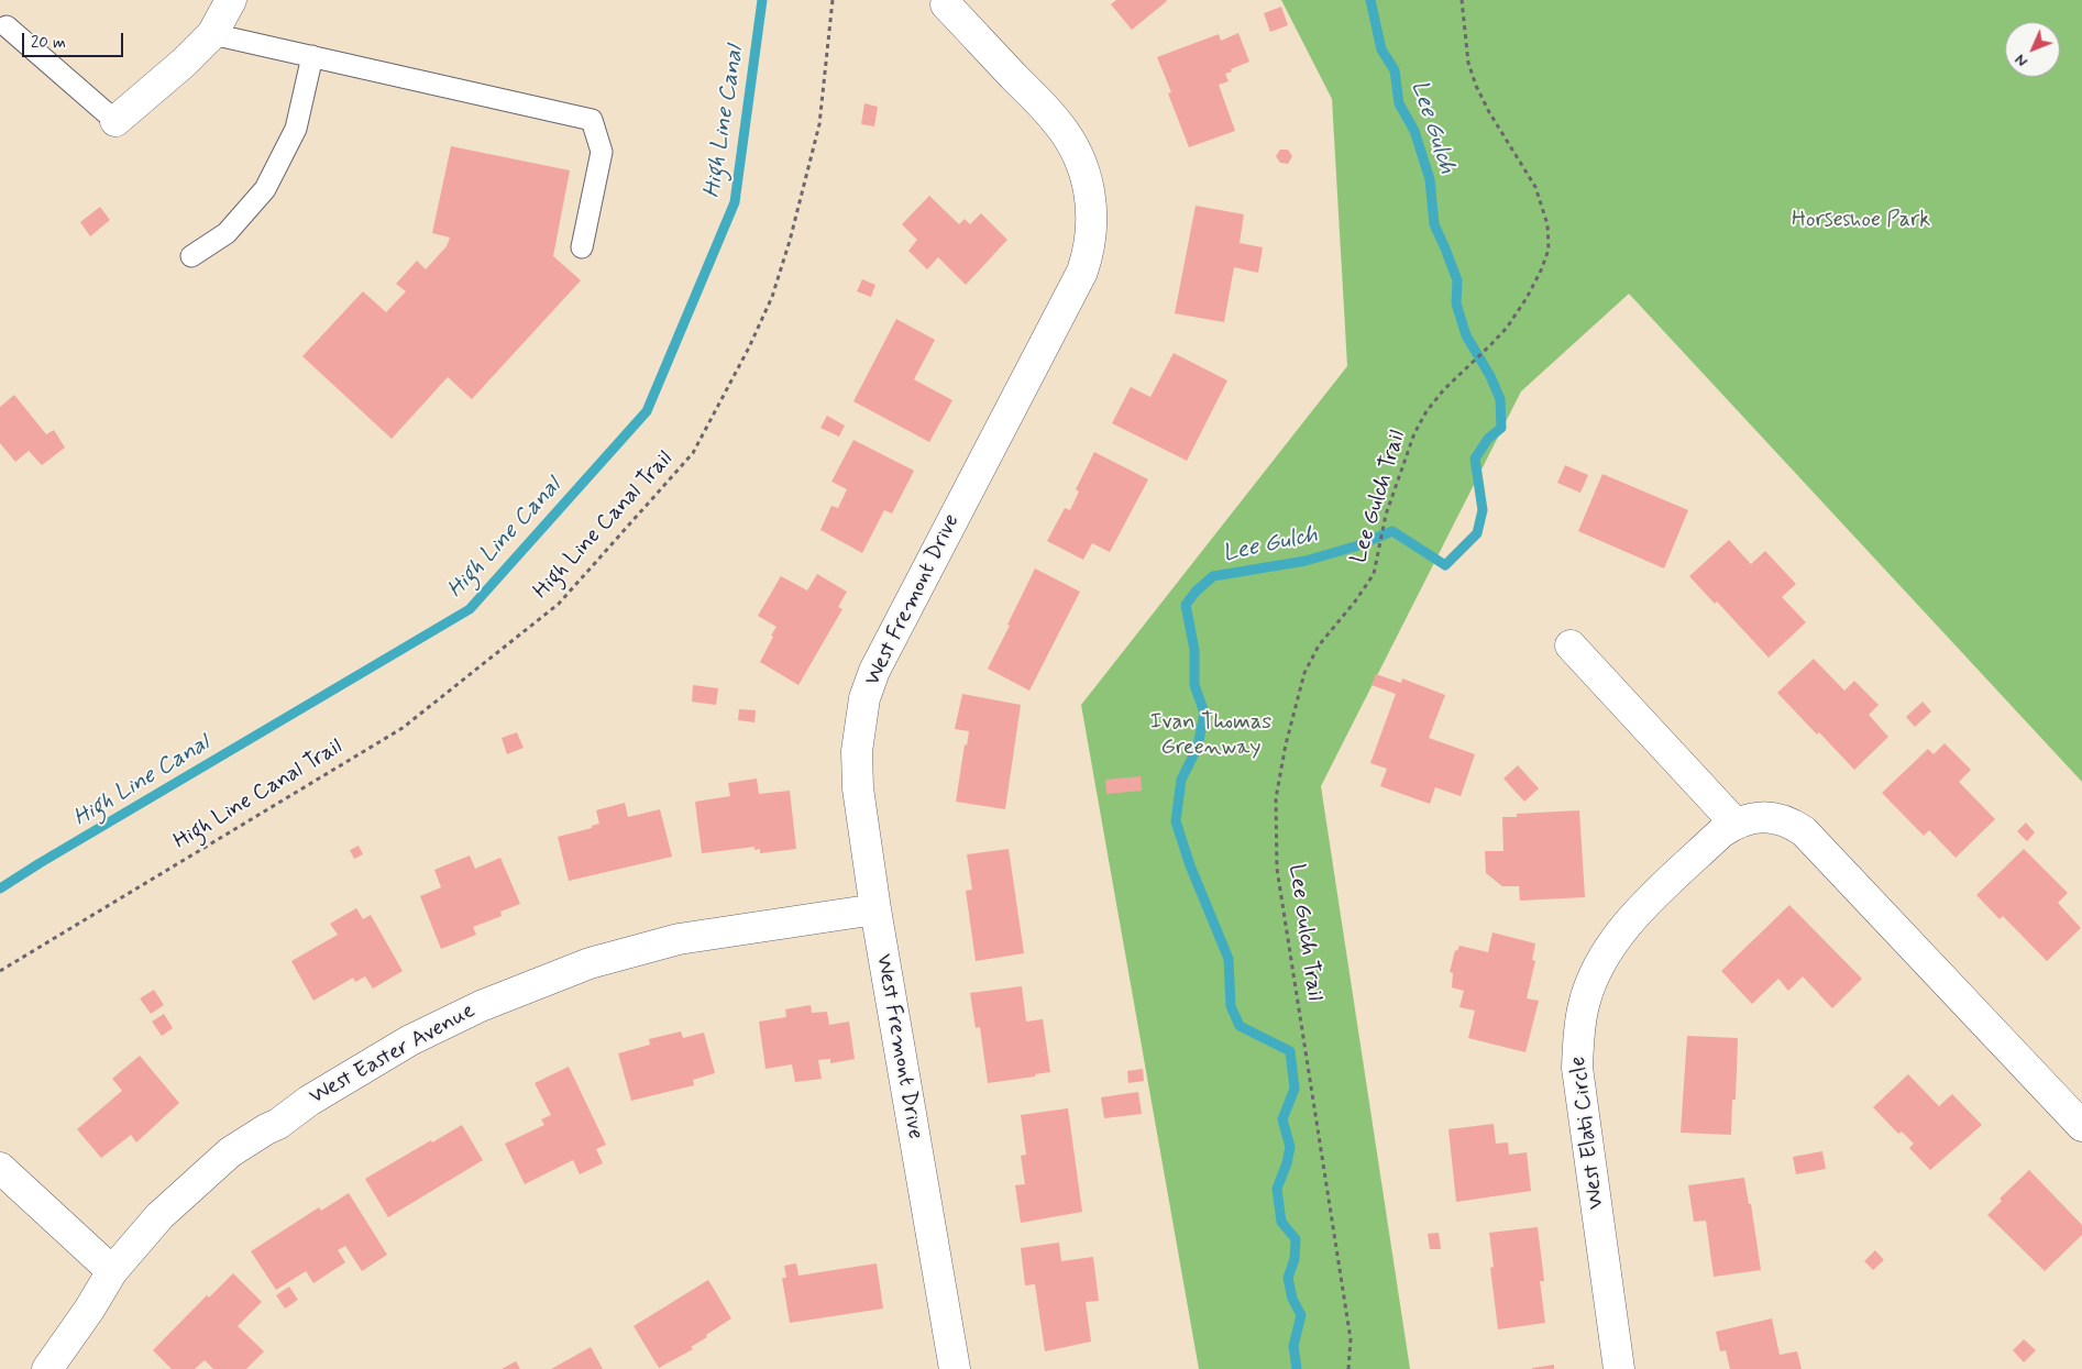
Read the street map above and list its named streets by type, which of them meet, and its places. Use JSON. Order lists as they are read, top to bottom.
{
  "streets": {
    "street": ["West Fremont Drive", "West Easter Avenue", "West Elati Circle"],
    "path": ["Lee Gulch Trail", "High Line Canal Trail"]
  },
  "crossings": [
    ["West Fremont Drive", "West Easter Avenue"]
  ],
  "water": ["High Line Canal", "Lee Gulch"],
  "parks": ["Horseshoe Park", "Ivan Thomas Greenway"],
  "scale_bar": "20 m",
  "north": "bottom left"
}
